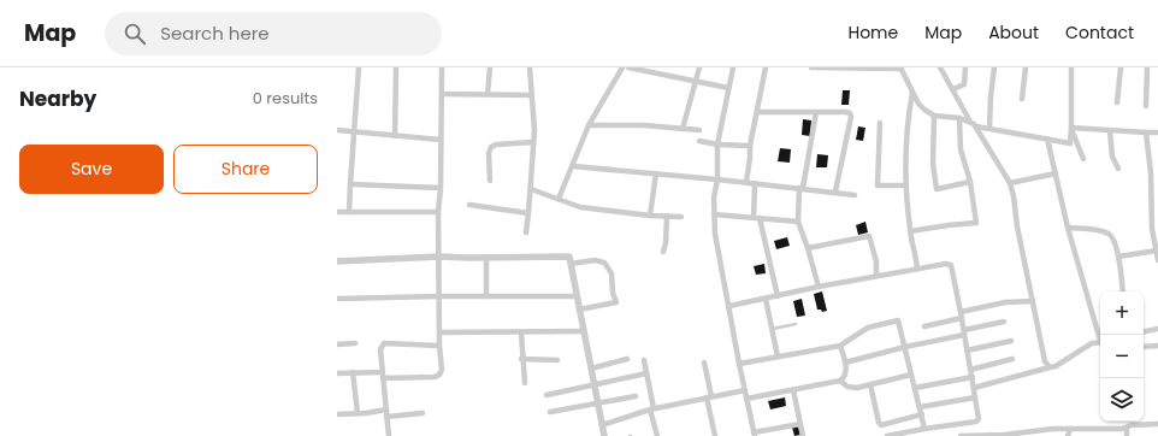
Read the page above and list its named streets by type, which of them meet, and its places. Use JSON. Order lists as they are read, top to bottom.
{
  "page": {
    "header": "Map",
    "search": "Search here",
    "nav": [
      "Home",
      "Map",
      "About",
      "Contact"
    ],
    "heading": ["Nearby", "0 results"],
    "buttons": ["Save", "Share"],
    "map_buttons": ["+", "−"]
  }
}
